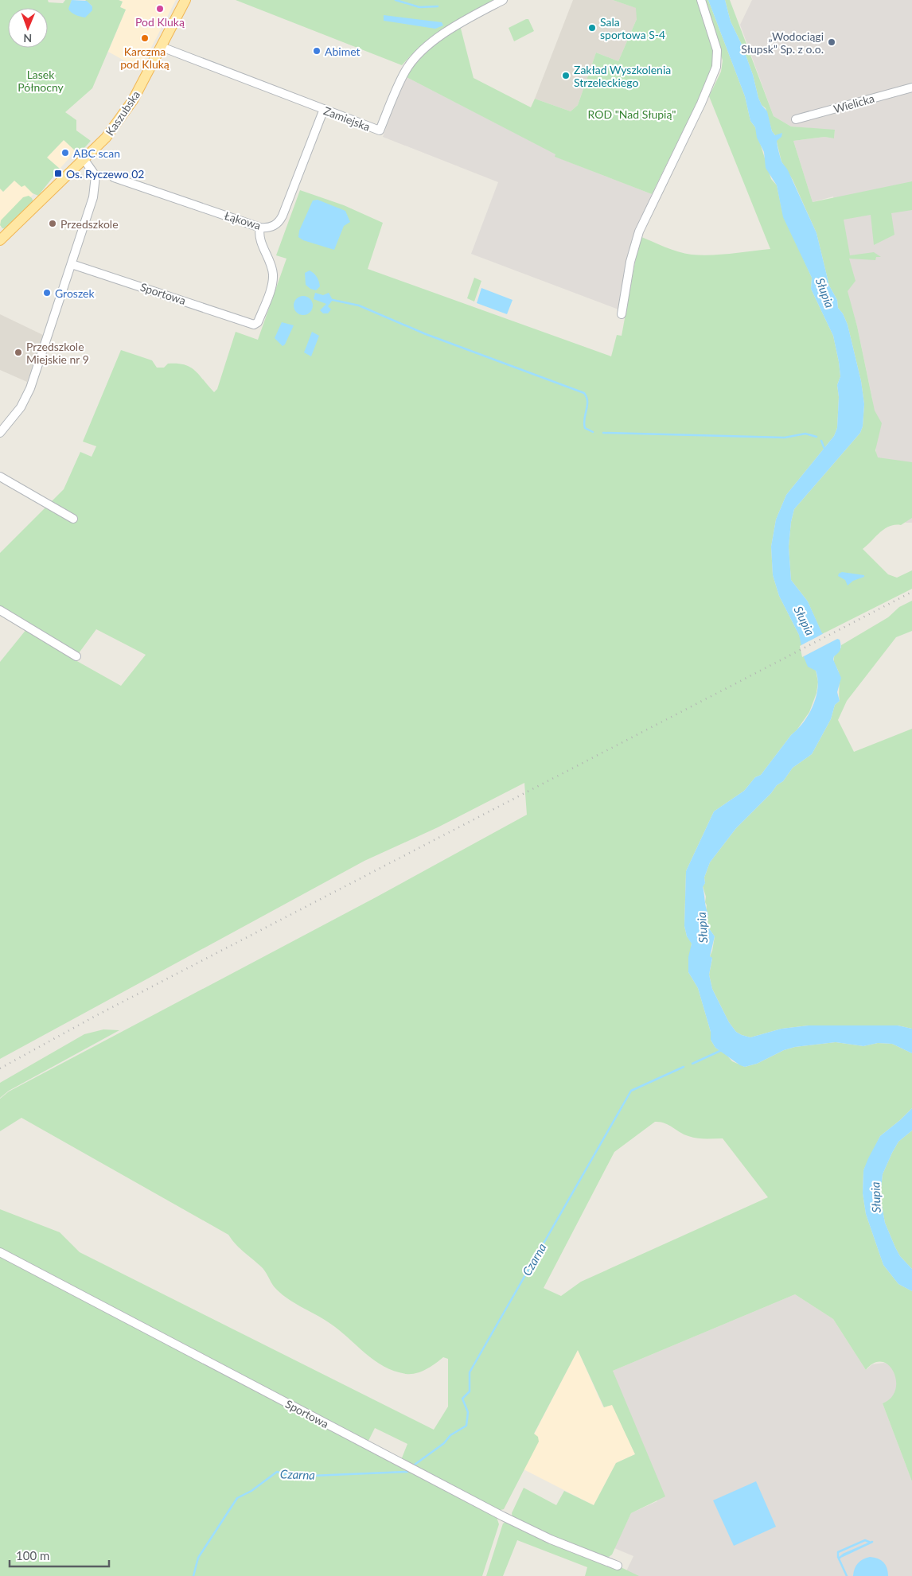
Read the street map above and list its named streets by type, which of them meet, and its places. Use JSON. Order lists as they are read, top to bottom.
{
  "streets": {
    "main road": ["Kaszubska"],
    "street": [
      "Wielicka",
      "Zamiejska",
      "Łąkowa",
      "Sportowa"
    ]
  },
  "crossings": [
    ["Kaszubska", "Zamiejska"],
    ["Zamiejska", "Łąkowa"],
    ["Łąkowa", "Sportowa"]
  ],
  "water": ["Słupia", "Czarna"],
  "parks": ["Lasek Północny", "ROD \"Nad Słupią\""],
  "places": {
    "other": [
      "Pod Kluką",
      "Sala sportowa S-4",
      "Karczma pod Kluką",
      "„Wodociągi Słupsk” Sp. z o.o.",
      "Abimet",
      "Zakład Wyszkolenia Strzeleckiego",
      "ABC scan",
      "Przedszkole",
      "Groszek",
      "Przedszkole Miejskie nr 9"
    ],
    "transit": ["Os. Ryczewo 02"]
  },
  "scale_bar": "100 m",
  "north": "bottom"
}
